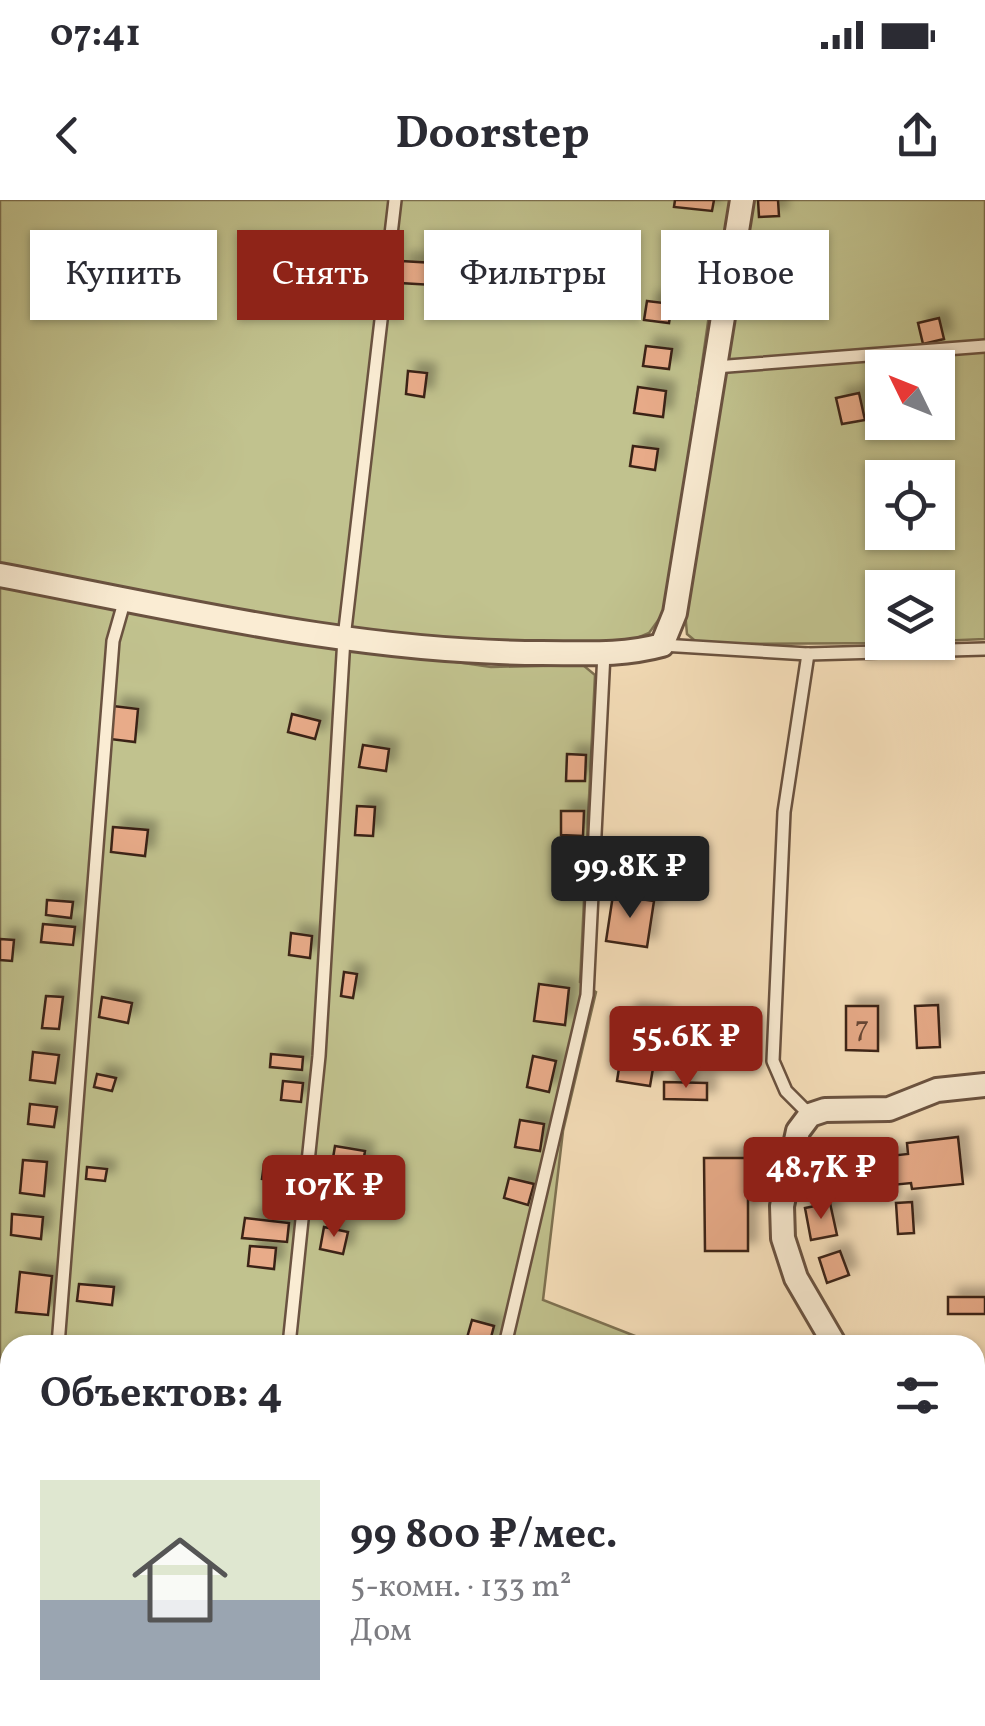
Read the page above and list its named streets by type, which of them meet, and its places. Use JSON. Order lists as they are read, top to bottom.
{
  "house_numbers": ["7"],
  "north": "top left",
  "page": {
    "status": "07:41",
    "header": "Doorstep",
    "chip": [
      "Купить",
      "Снять",
      "Фильтры",
      "Новое"
    ],
    "price": [
      "99.8K ₽",
      "55.6K ₽",
      "48.7K ₽",
      "107K ₽"
    ],
    "heading": "Объектов: 4",
    "list": [
      {
        "name": "99 800 ₽/мес.",
        "note": "5-комн. · 133 m² · Дом"
      }
    ]
  }
}
